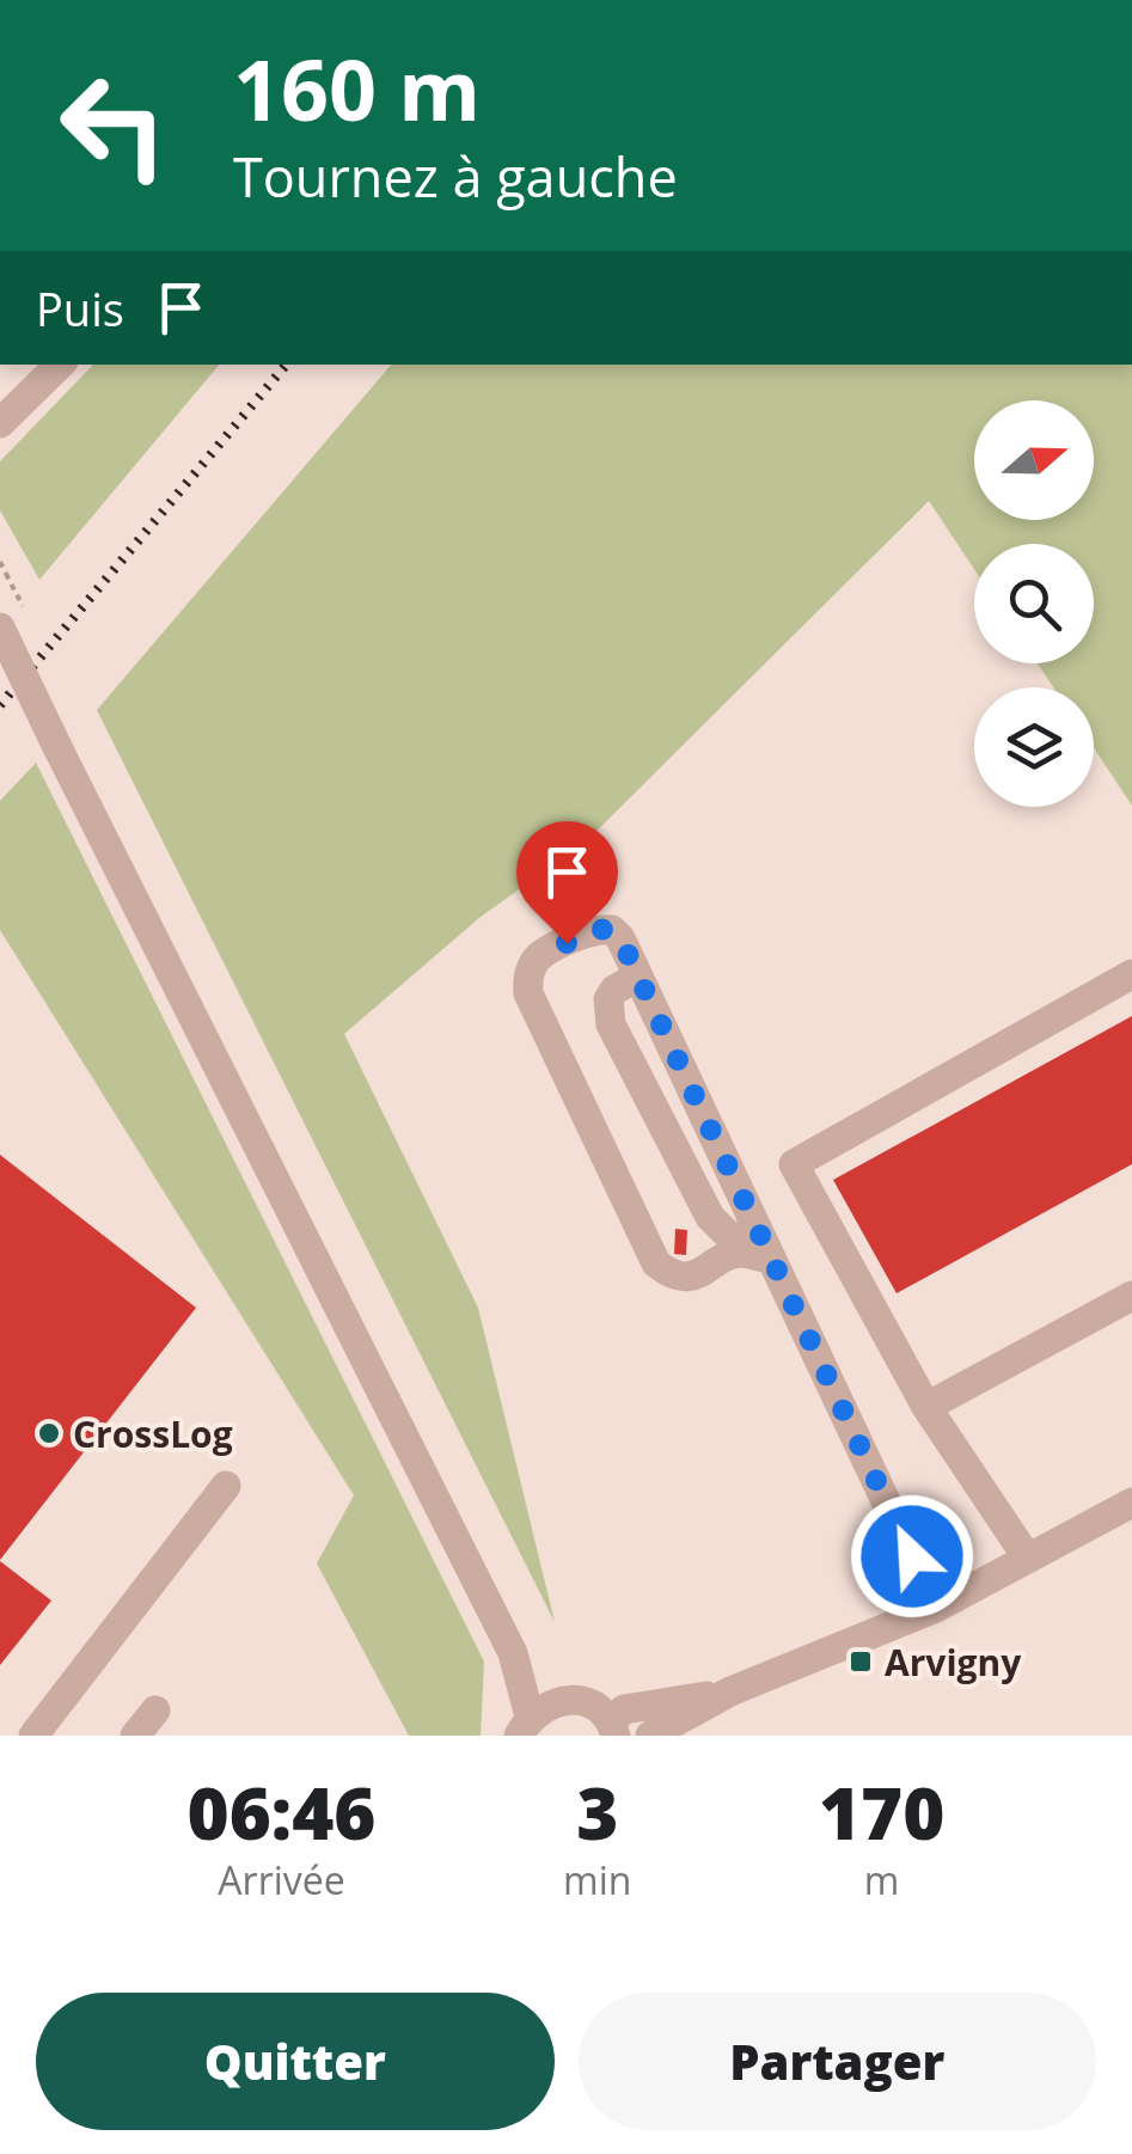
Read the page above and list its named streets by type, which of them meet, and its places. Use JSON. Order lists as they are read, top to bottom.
{
  "places": {
    "other": ["CrossLog"],
    "transit": ["Arvigny"]
  },
  "north": "right",
  "page": {
    "turn": ["160 m", "Tournez à gauche"],
    "then": "Puis",
    "eta": [
      "06:46",
      "Arrivée",
      "3",
      "min",
      "170",
      "m"
    ],
    "buttons": ["Quitter", "Partager"]
  }
}
